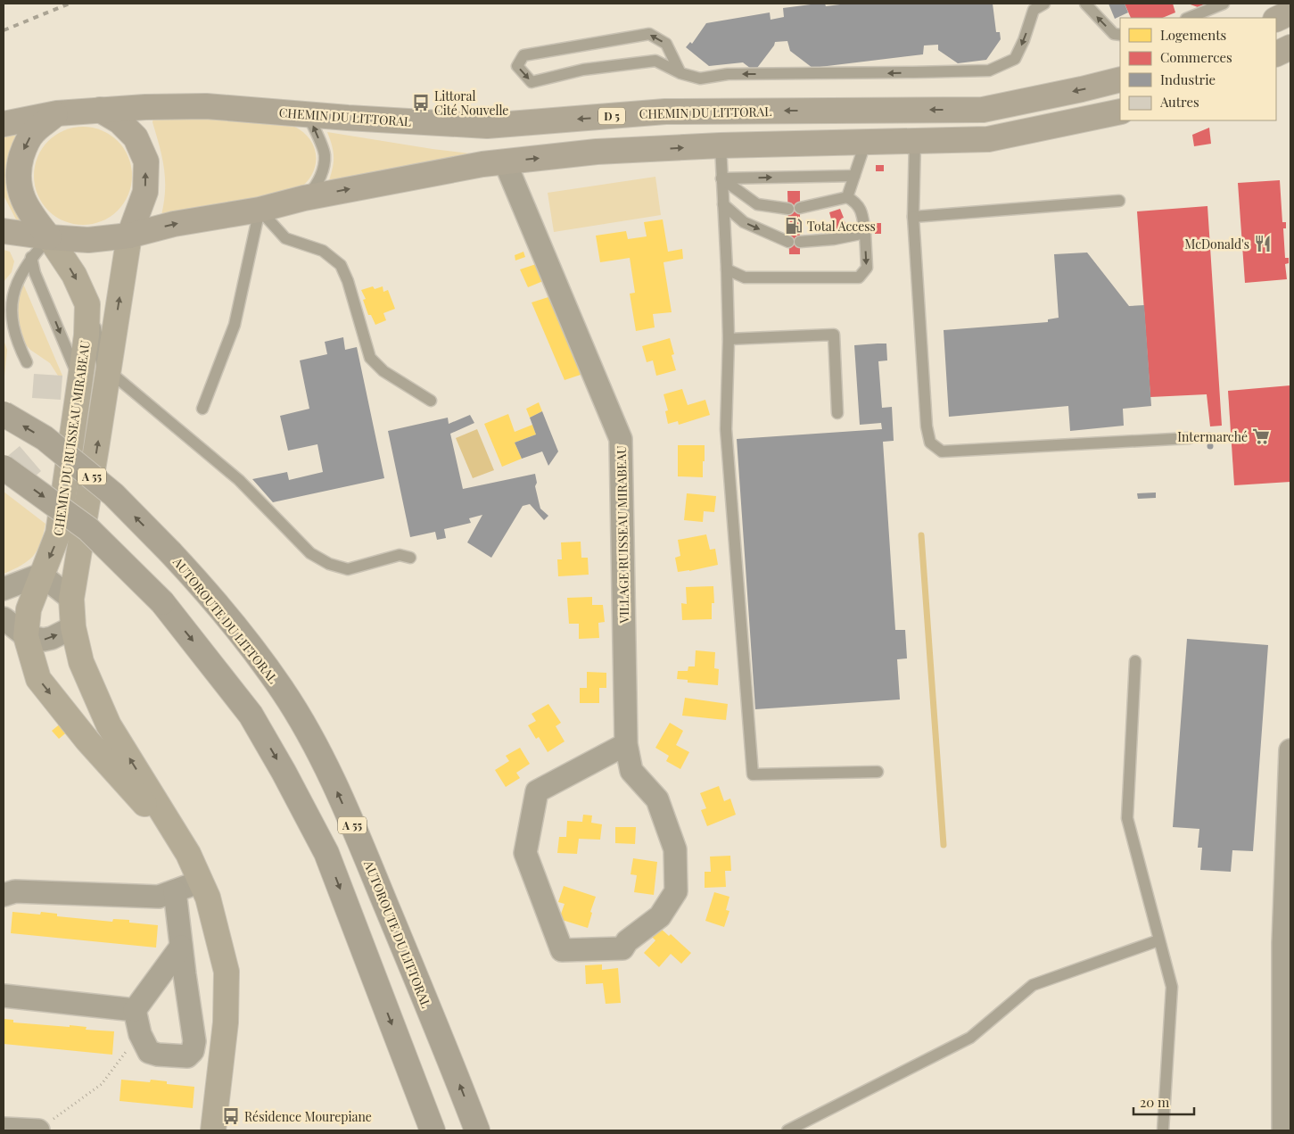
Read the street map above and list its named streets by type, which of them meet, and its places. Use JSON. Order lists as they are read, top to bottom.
{
  "streets": {
    "highway": ["A 55", "AUTOROUTE DU LITTORAL"],
    "main road": ["CHEMIN DU LITTORAL", "D 5"],
    "street": ["CHEMIN DU RUISSEAU MIRABEAU", "VILLAGE RUISSEAU MIRABEAU"]
  },
  "crossings": [
    ["CHEMIN DU LITTORAL", "CHEMIN DU RUISSEAU MIRABEAU"]
  ],
  "places": {
    "bus stop": ["Littoral Cité Nouvelle", "Résidence Mourepiane"],
    "fuel station": ["Total Access"],
    "restaurant": ["McDonald's"],
    "supermarket": ["Intermarché"]
  },
  "legend": [
    "Logements",
    "Commerces",
    "Industrie",
    "Autres"
  ],
  "scale_bar": "20 m"
}
